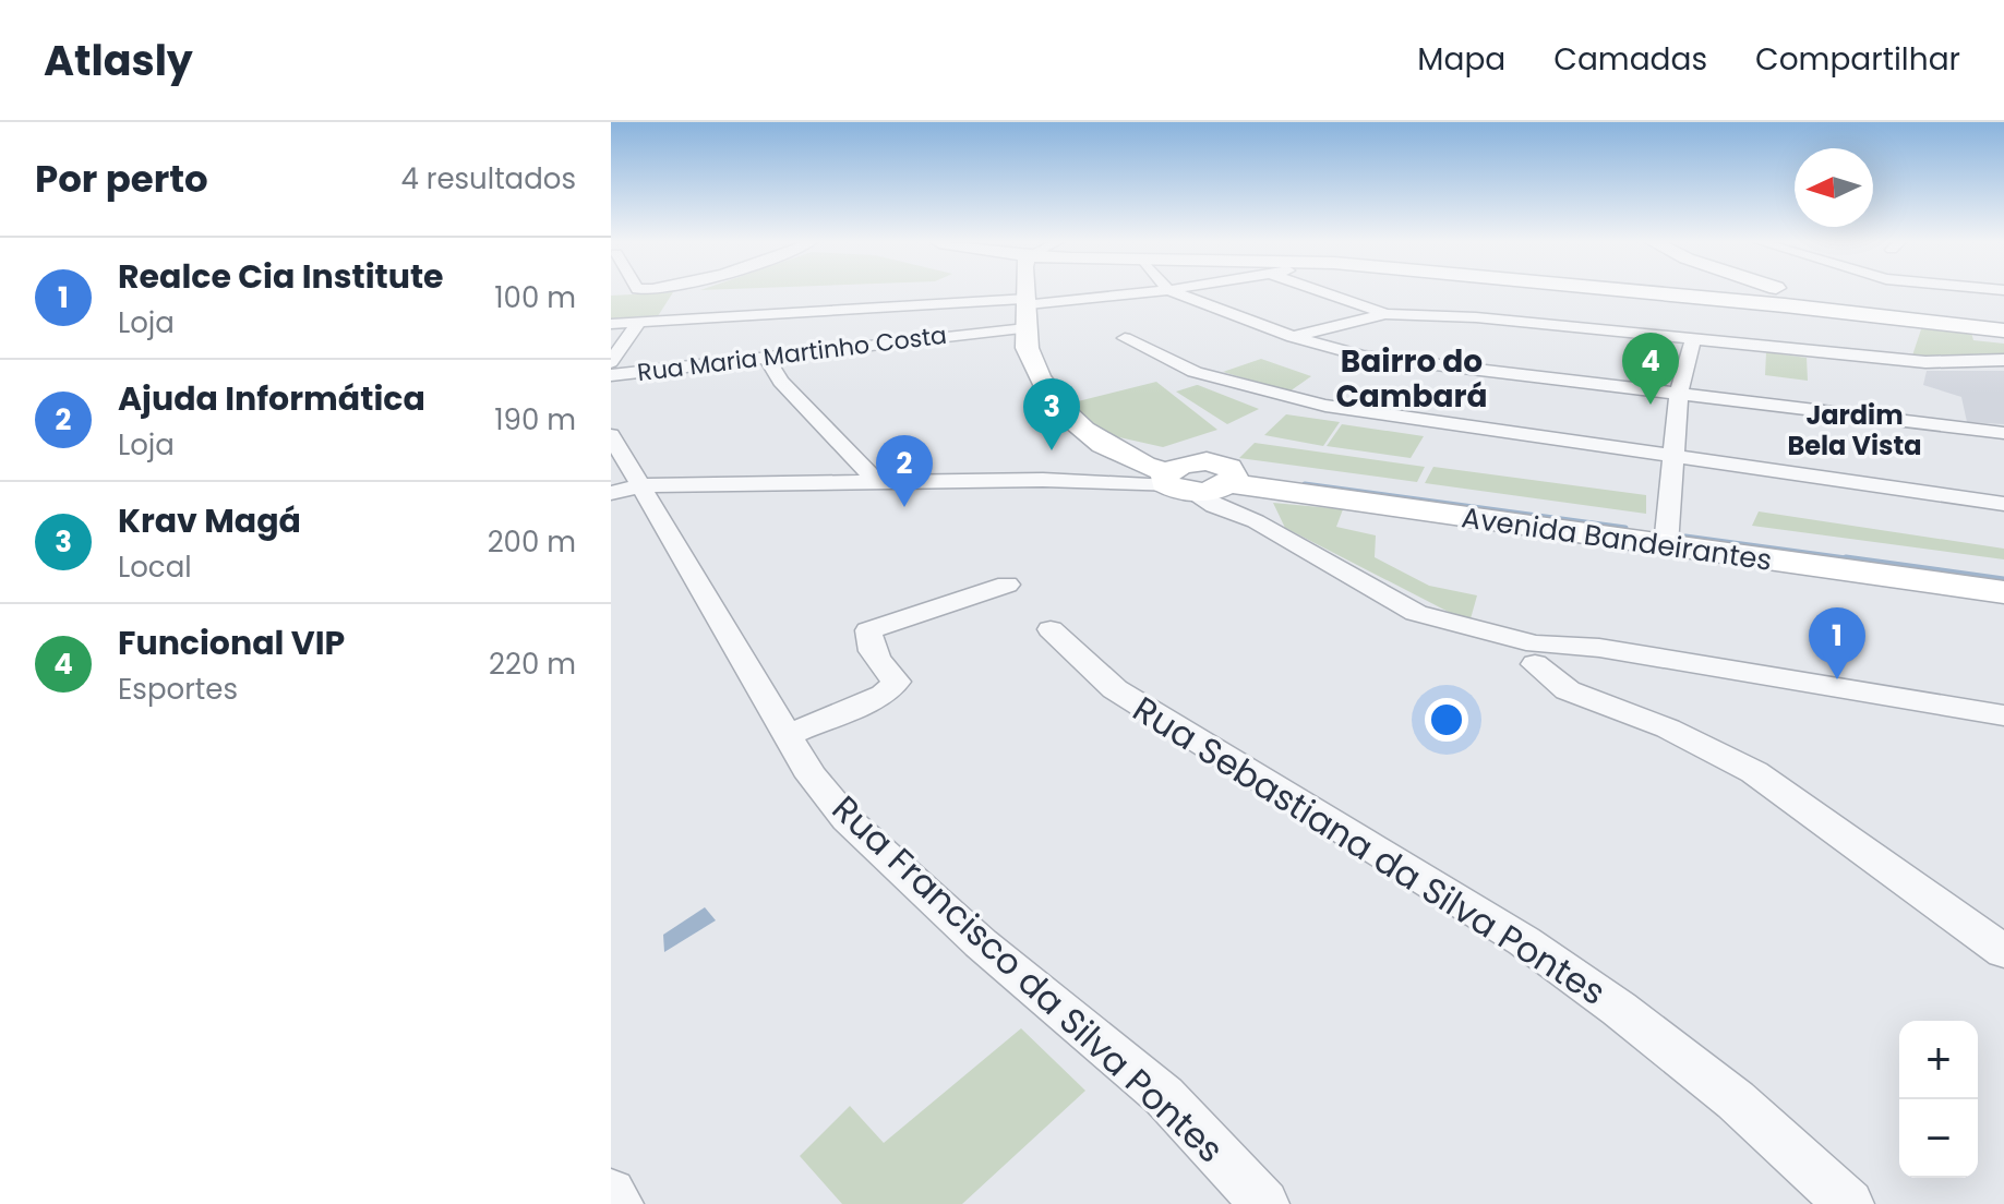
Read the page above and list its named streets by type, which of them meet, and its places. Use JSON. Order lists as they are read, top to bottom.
{
  "streets": {
    "street": [
      "Rua Maria Martinho Costa",
      "Avenida Bandeirantes",
      "Rua Sebastiana da Silva Pontes",
      "Rua Francisco da Silva Pontes"
    ]
  },
  "crossings": [
    ["Rua Maria Martinho Costa", "Avenida Bandeirantes"]
  ],
  "districts": ["Bairro do Cambará", "Jardim Bela Vista"],
  "north": "left",
  "page": {
    "header": "Atlasly",
    "nav": ["Mapa", "Camadas", "Compartilhar"],
    "heading": ["Por perto", "4 resultados"],
    "list": [
      {
        "mark": "1",
        "name": "Realce Cia Institute",
        "note": "Loja",
        "value": "100 m"
      },
      {
        "mark": "2",
        "name": "Ajuda Informática",
        "note": "Loja",
        "value": "190 m"
      },
      {
        "mark": "3",
        "name": "Krav Magá",
        "note": "Local",
        "value": "200 m"
      },
      {
        "mark": "4",
        "name": "Funcional VIP",
        "note": "Esportes",
        "value": "220 m"
      }
    ],
    "pins": [
      "4",
      "3",
      "2",
      "1"
    ],
    "map_buttons": ["+", "−"]
  }
}
